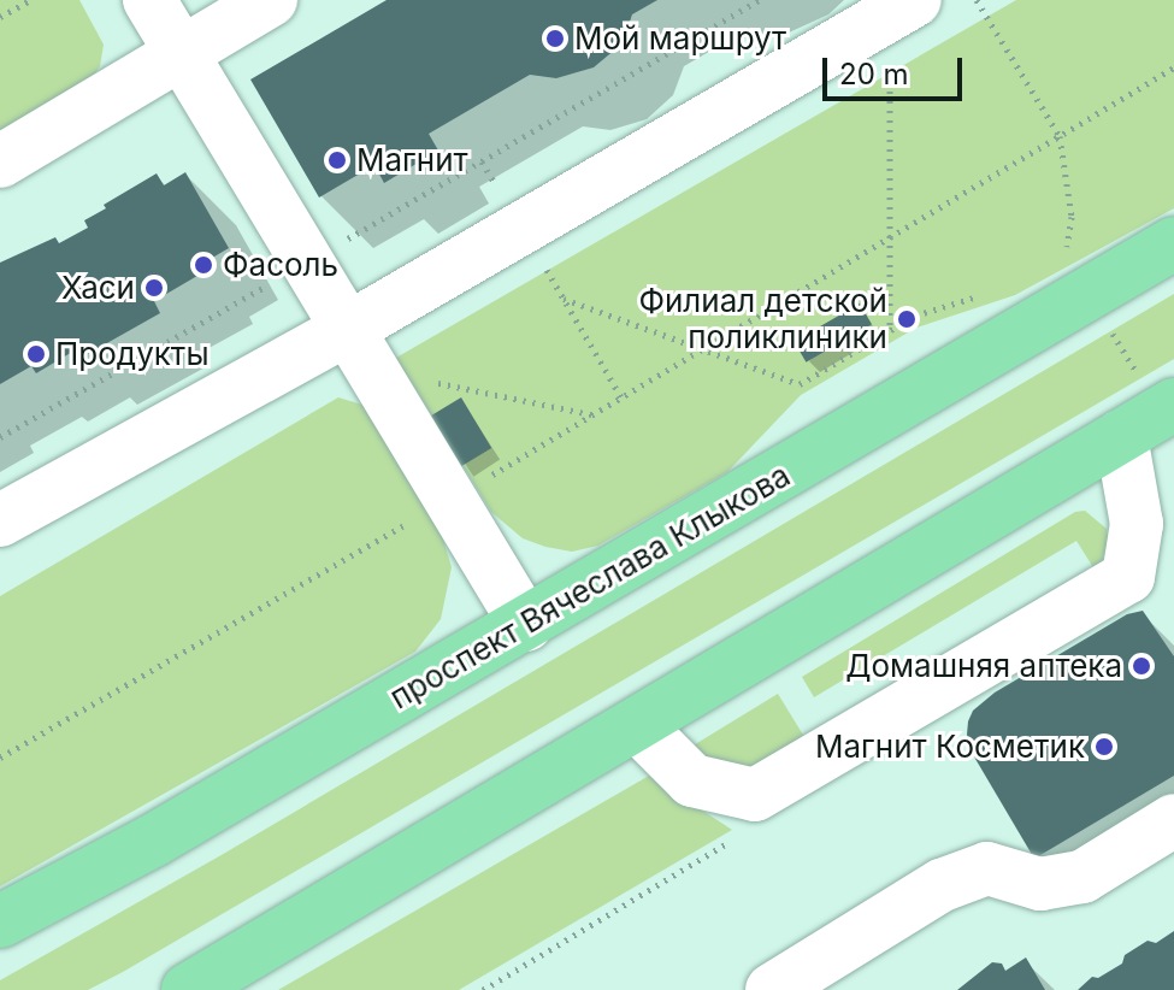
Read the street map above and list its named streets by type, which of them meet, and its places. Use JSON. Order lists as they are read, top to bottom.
{
  "streets": {
    "main road": ["проспект Вячеслава Клыкова"]
  },
  "places": [
    "Мой маршрут",
    "Магнит",
    "Фасоль",
    "Хаси",
    "Филиал детской поликлиники",
    "Продукты",
    "Домашняя аптека",
    "Магнит Косметик"
  ],
  "scale_bar": "20 m"
}
